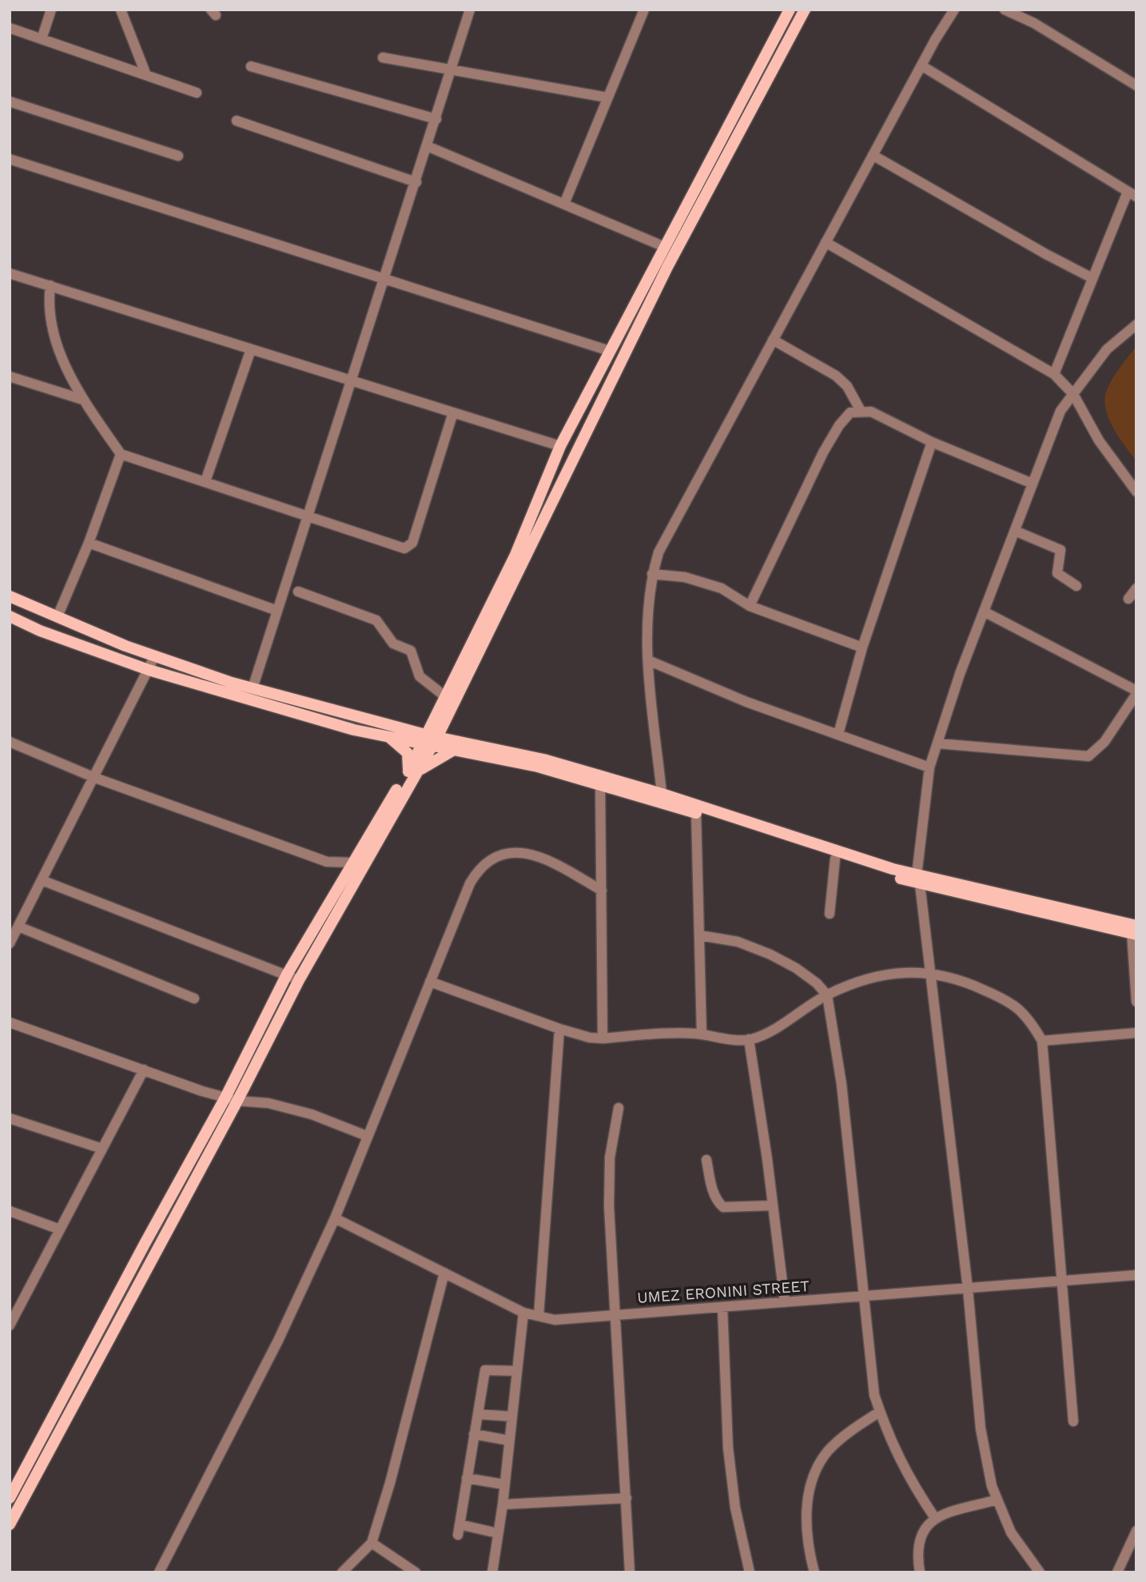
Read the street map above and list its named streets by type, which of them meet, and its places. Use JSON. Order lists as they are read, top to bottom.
{
  "streets": {
    "street": ["UMEZ ERONINI STREET"]
  }
}
